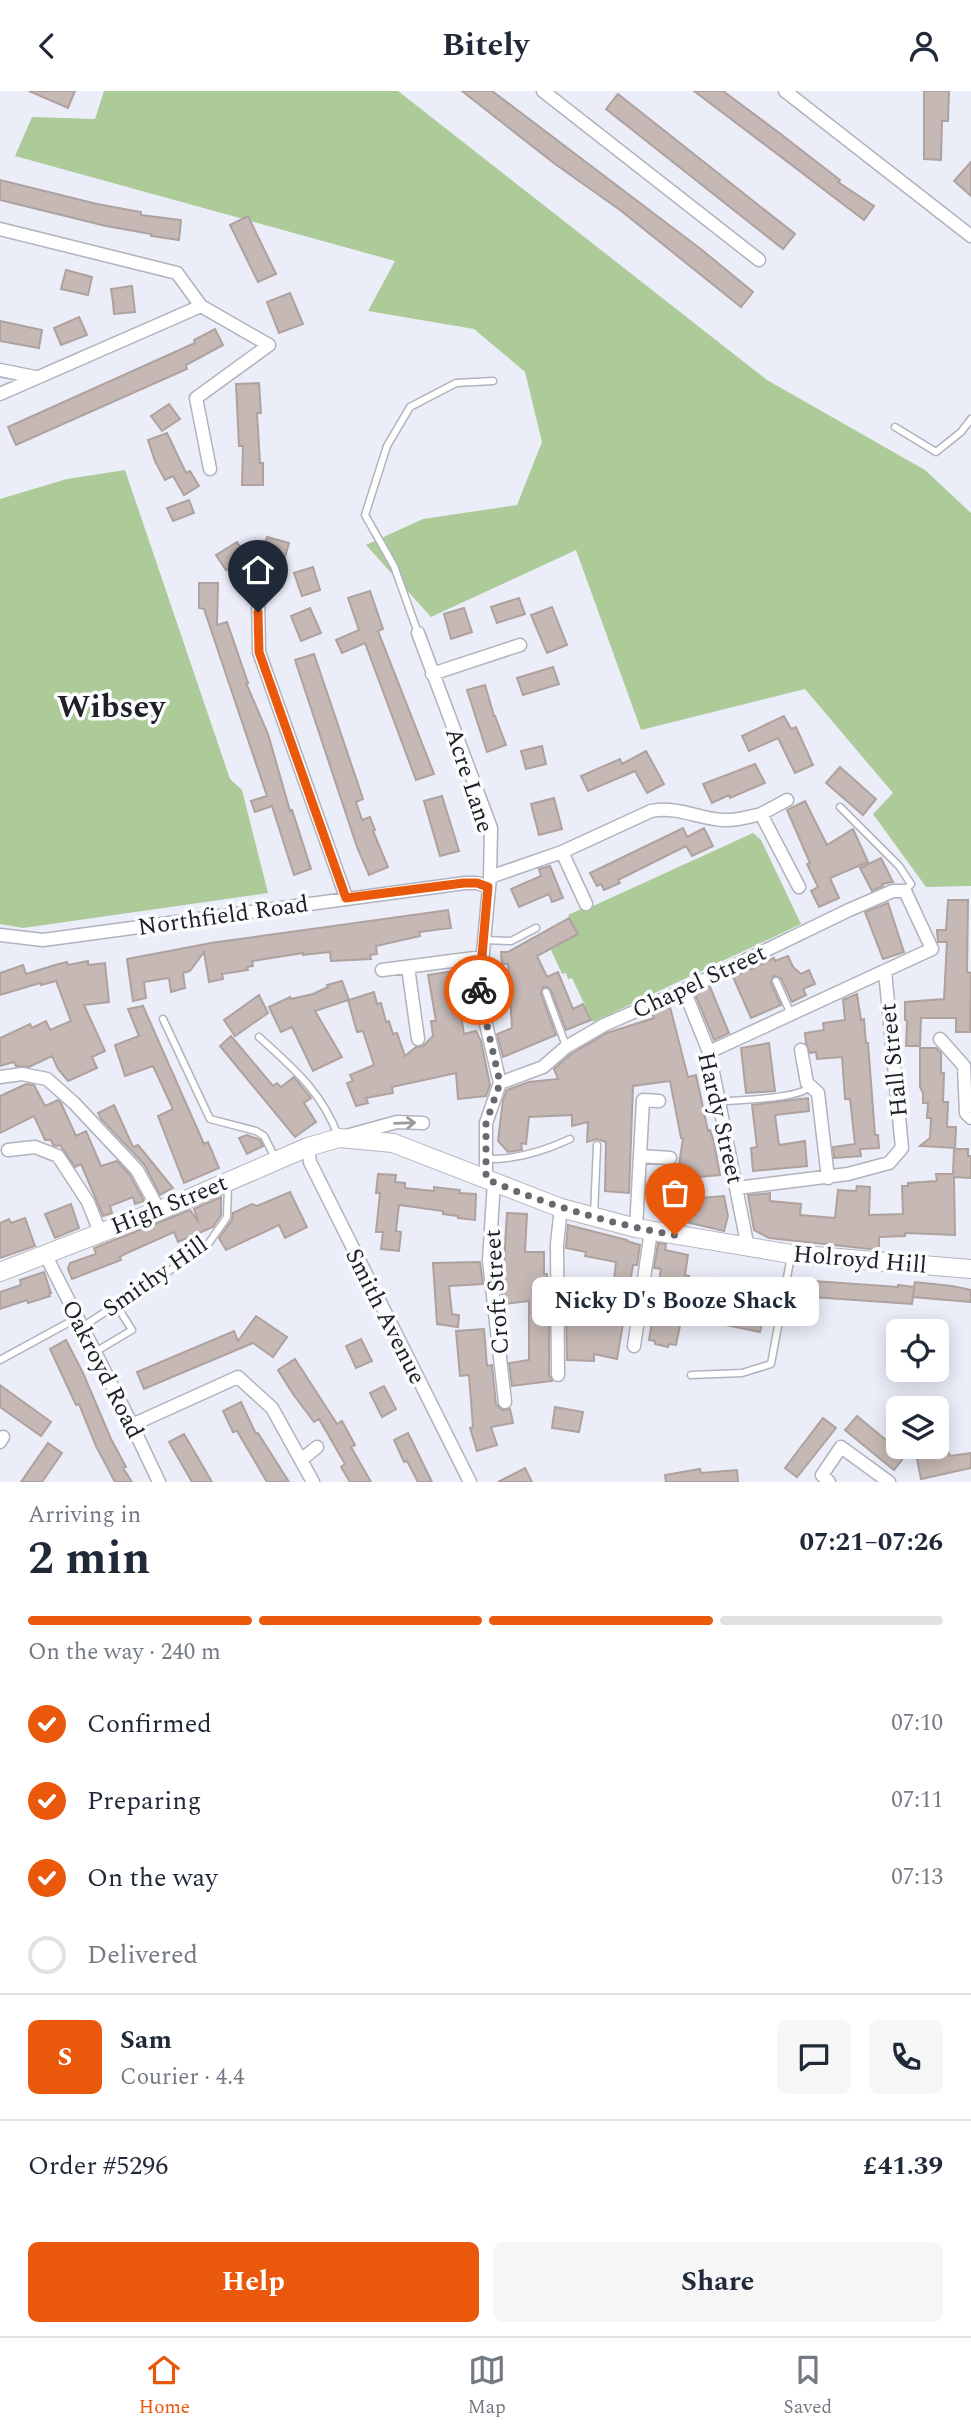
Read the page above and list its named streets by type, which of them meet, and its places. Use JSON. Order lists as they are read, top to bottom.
{
  "streets": {
    "main road": ["High Street", "Holroyd Hill"],
    "street": [
      "Acre Lane",
      "Northfield Road",
      "Chapel Street",
      "Hall Street",
      "Hardy Street",
      "Croft Street",
      "Smith Avenue",
      "Oakroyd Road"
    ],
    "lane": ["Smithy Hill"]
  },
  "crossings": [
    ["Acre Lane", "Northfield Road"],
    ["Acre Lane", "Chapel Street"],
    ["Chapel Street", "Hardy Street"],
    ["Hardy Street", "High Street"],
    ["Hardy Street", "Holroyd Hill"],
    ["High Street", "Holroyd Hill"],
    ["High Street", "Smithy Hill"],
    ["High Street", "Croft Street"],
    ["High Street", "Smith Avenue"],
    ["High Street", "Oakroyd Road"],
    ["Smithy Hill", "Oakroyd Road"]
  ],
  "districts": ["Wibsey"],
  "places": ["Nicky D's Booze Shack"],
  "page": {
    "header": "Bitely",
    "bubble": "Nicky D's Booze Shack",
    "heading": ["2 min", "Arriving in", "07:21–07:26"],
    "panel": [
      "Sam",
      "Courier · 4.4",
      "Order #5296",
      "£41.39"
    ],
    "bar": "On the way · 240 m",
    "list": [
      ["Confirmed", "07:10"],
      ["Preparing", "07:11"],
      ["On the way", "07:13"],
      "Delivered"
    ],
    "round": "S",
    "buttons": ["Help", "Share"],
    "tabs": ["Home", "Map", "Saved"]
  }
}
